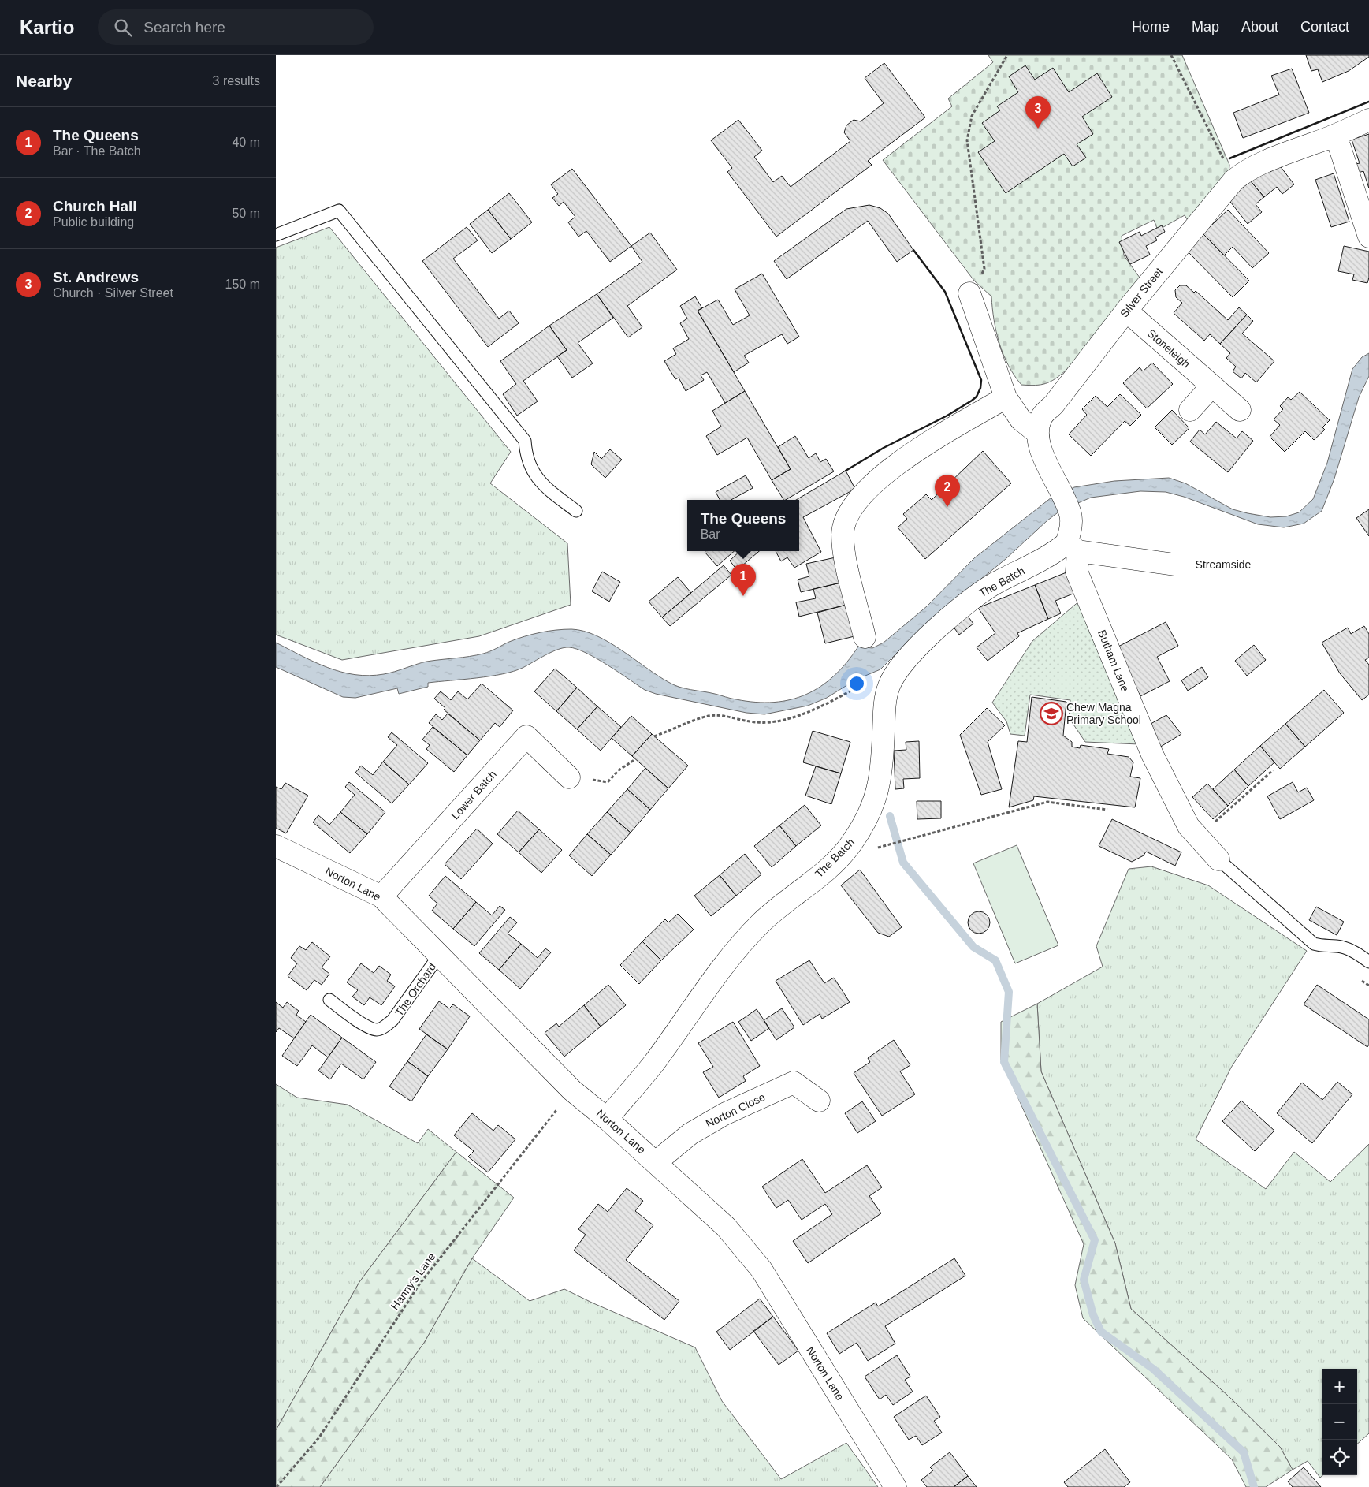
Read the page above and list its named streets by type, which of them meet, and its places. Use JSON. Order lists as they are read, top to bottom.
{
  "streets": {
    "street": [
      "Silver Street",
      "Stoneleigh",
      "Streamside",
      "The Batch",
      "Butham Lane",
      "Lower Batch",
      "Norton Lane",
      "Norton Close"
    ],
    "lane": ["The Orchard"],
    "path": ["Hanny's Lane"]
  },
  "crossings": [
    ["Silver Street", "Stoneleigh"],
    ["Streamside", "The Batch"],
    ["Streamside", "Butham Lane"],
    ["The Batch", "Butham Lane"],
    ["The Batch", "Norton Lane"],
    ["Lower Batch", "Norton Lane"],
    ["Norton Lane", "The Orchard"],
    ["Norton Lane", "Norton Close"],
    ["Norton Lane", "Hanny's Lane"]
  ],
  "places": {
    "school or university": ["Chew Magna Primary School"]
  },
  "page": {
    "header": "Kartio",
    "search": "Search here",
    "nav": [
      "Home",
      "Map",
      "About",
      "Contact"
    ],
    "heading": ["Nearby", "3 results"],
    "pins": ["3", "2", "1"],
    "list": [
      {
        "mark": "1",
        "name": "The Queens",
        "note": "Bar · The Batch",
        "value": "40 m"
      },
      {
        "mark": "2",
        "name": "Church Hall",
        "note": "Public building",
        "value": "50 m"
      },
      {
        "mark": "3",
        "name": "St. Andrews",
        "note": "Church · Silver Street",
        "value": "150 m"
      }
    ],
    "popup": ["The Queens", "Bar"],
    "map_buttons": ["+", "−"]
  }
}
